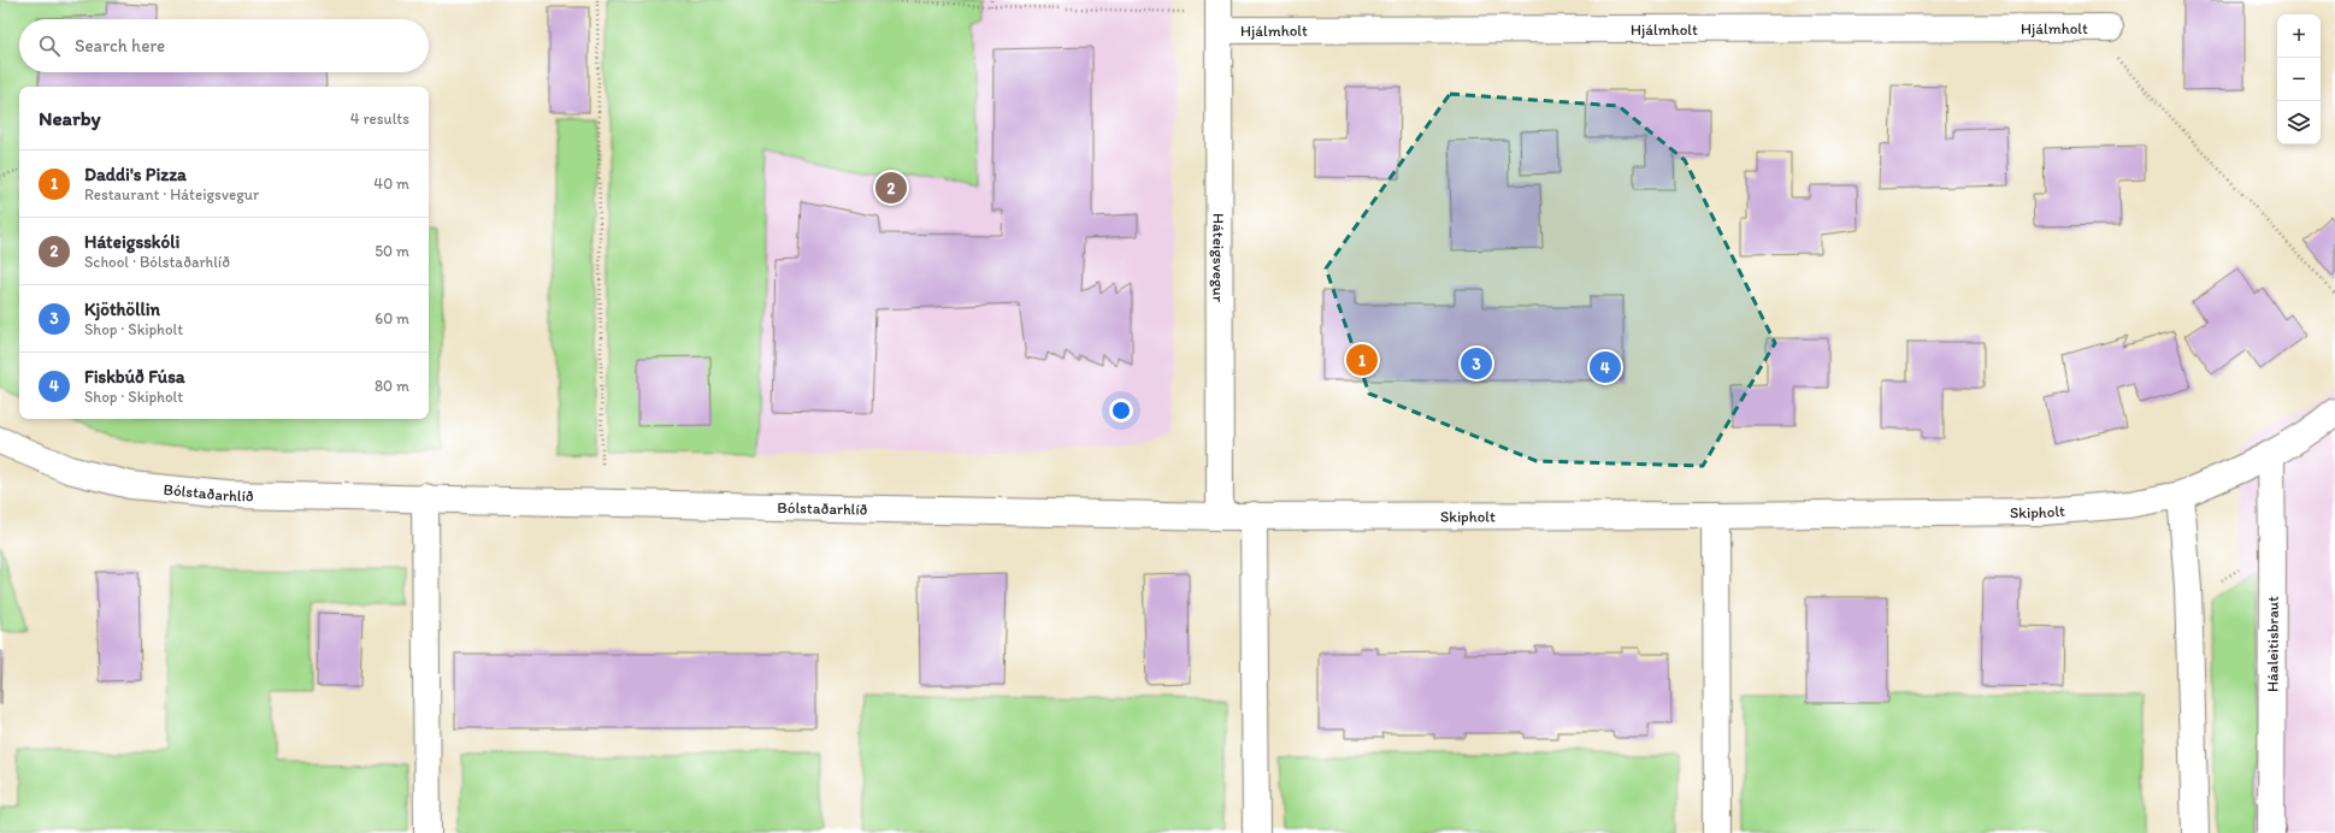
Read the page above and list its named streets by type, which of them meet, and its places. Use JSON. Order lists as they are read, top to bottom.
{
  "streets": {
    "street": [
      "Hjálmholt",
      "Háteigsvegur",
      "Bólstaðarhlíð",
      "Skipholt",
      "Háaleitisbraut"
    ]
  },
  "crossings": [
    ["Hjálmholt", "Háteigsvegur"],
    ["Háteigsvegur", "Bólstaðarhlíð"],
    ["Háteigsvegur", "Skipholt"],
    ["Bólstaðarhlíð", "Skipholt"],
    ["Skipholt", "Háaleitisbraut"]
  ],
  "page": {
    "map_buttons": ["+", "−"],
    "search": "Search here",
    "heading": ["Nearby", "4 results"],
    "list": [
      {
        "mark": "1",
        "name": "Daddi's Pizza",
        "note": "Restaurant · Háteigsvegur",
        "value": "40 m"
      },
      {
        "mark": "2",
        "name": "Háteigsskóli",
        "note": "School · Bólstaðarhlíð",
        "value": "50 m"
      },
      {
        "mark": "3",
        "name": "Kjöthöllin",
        "note": "Shop · Skipholt",
        "value": "60 m"
      },
      {
        "mark": "4",
        "name": "Fiskbúð Fúsa",
        "note": "Shop · Skipholt",
        "value": "80 m"
      }
    ],
    "pins": [
      "2",
      "1",
      "3",
      "4"
    ]
  }
}
